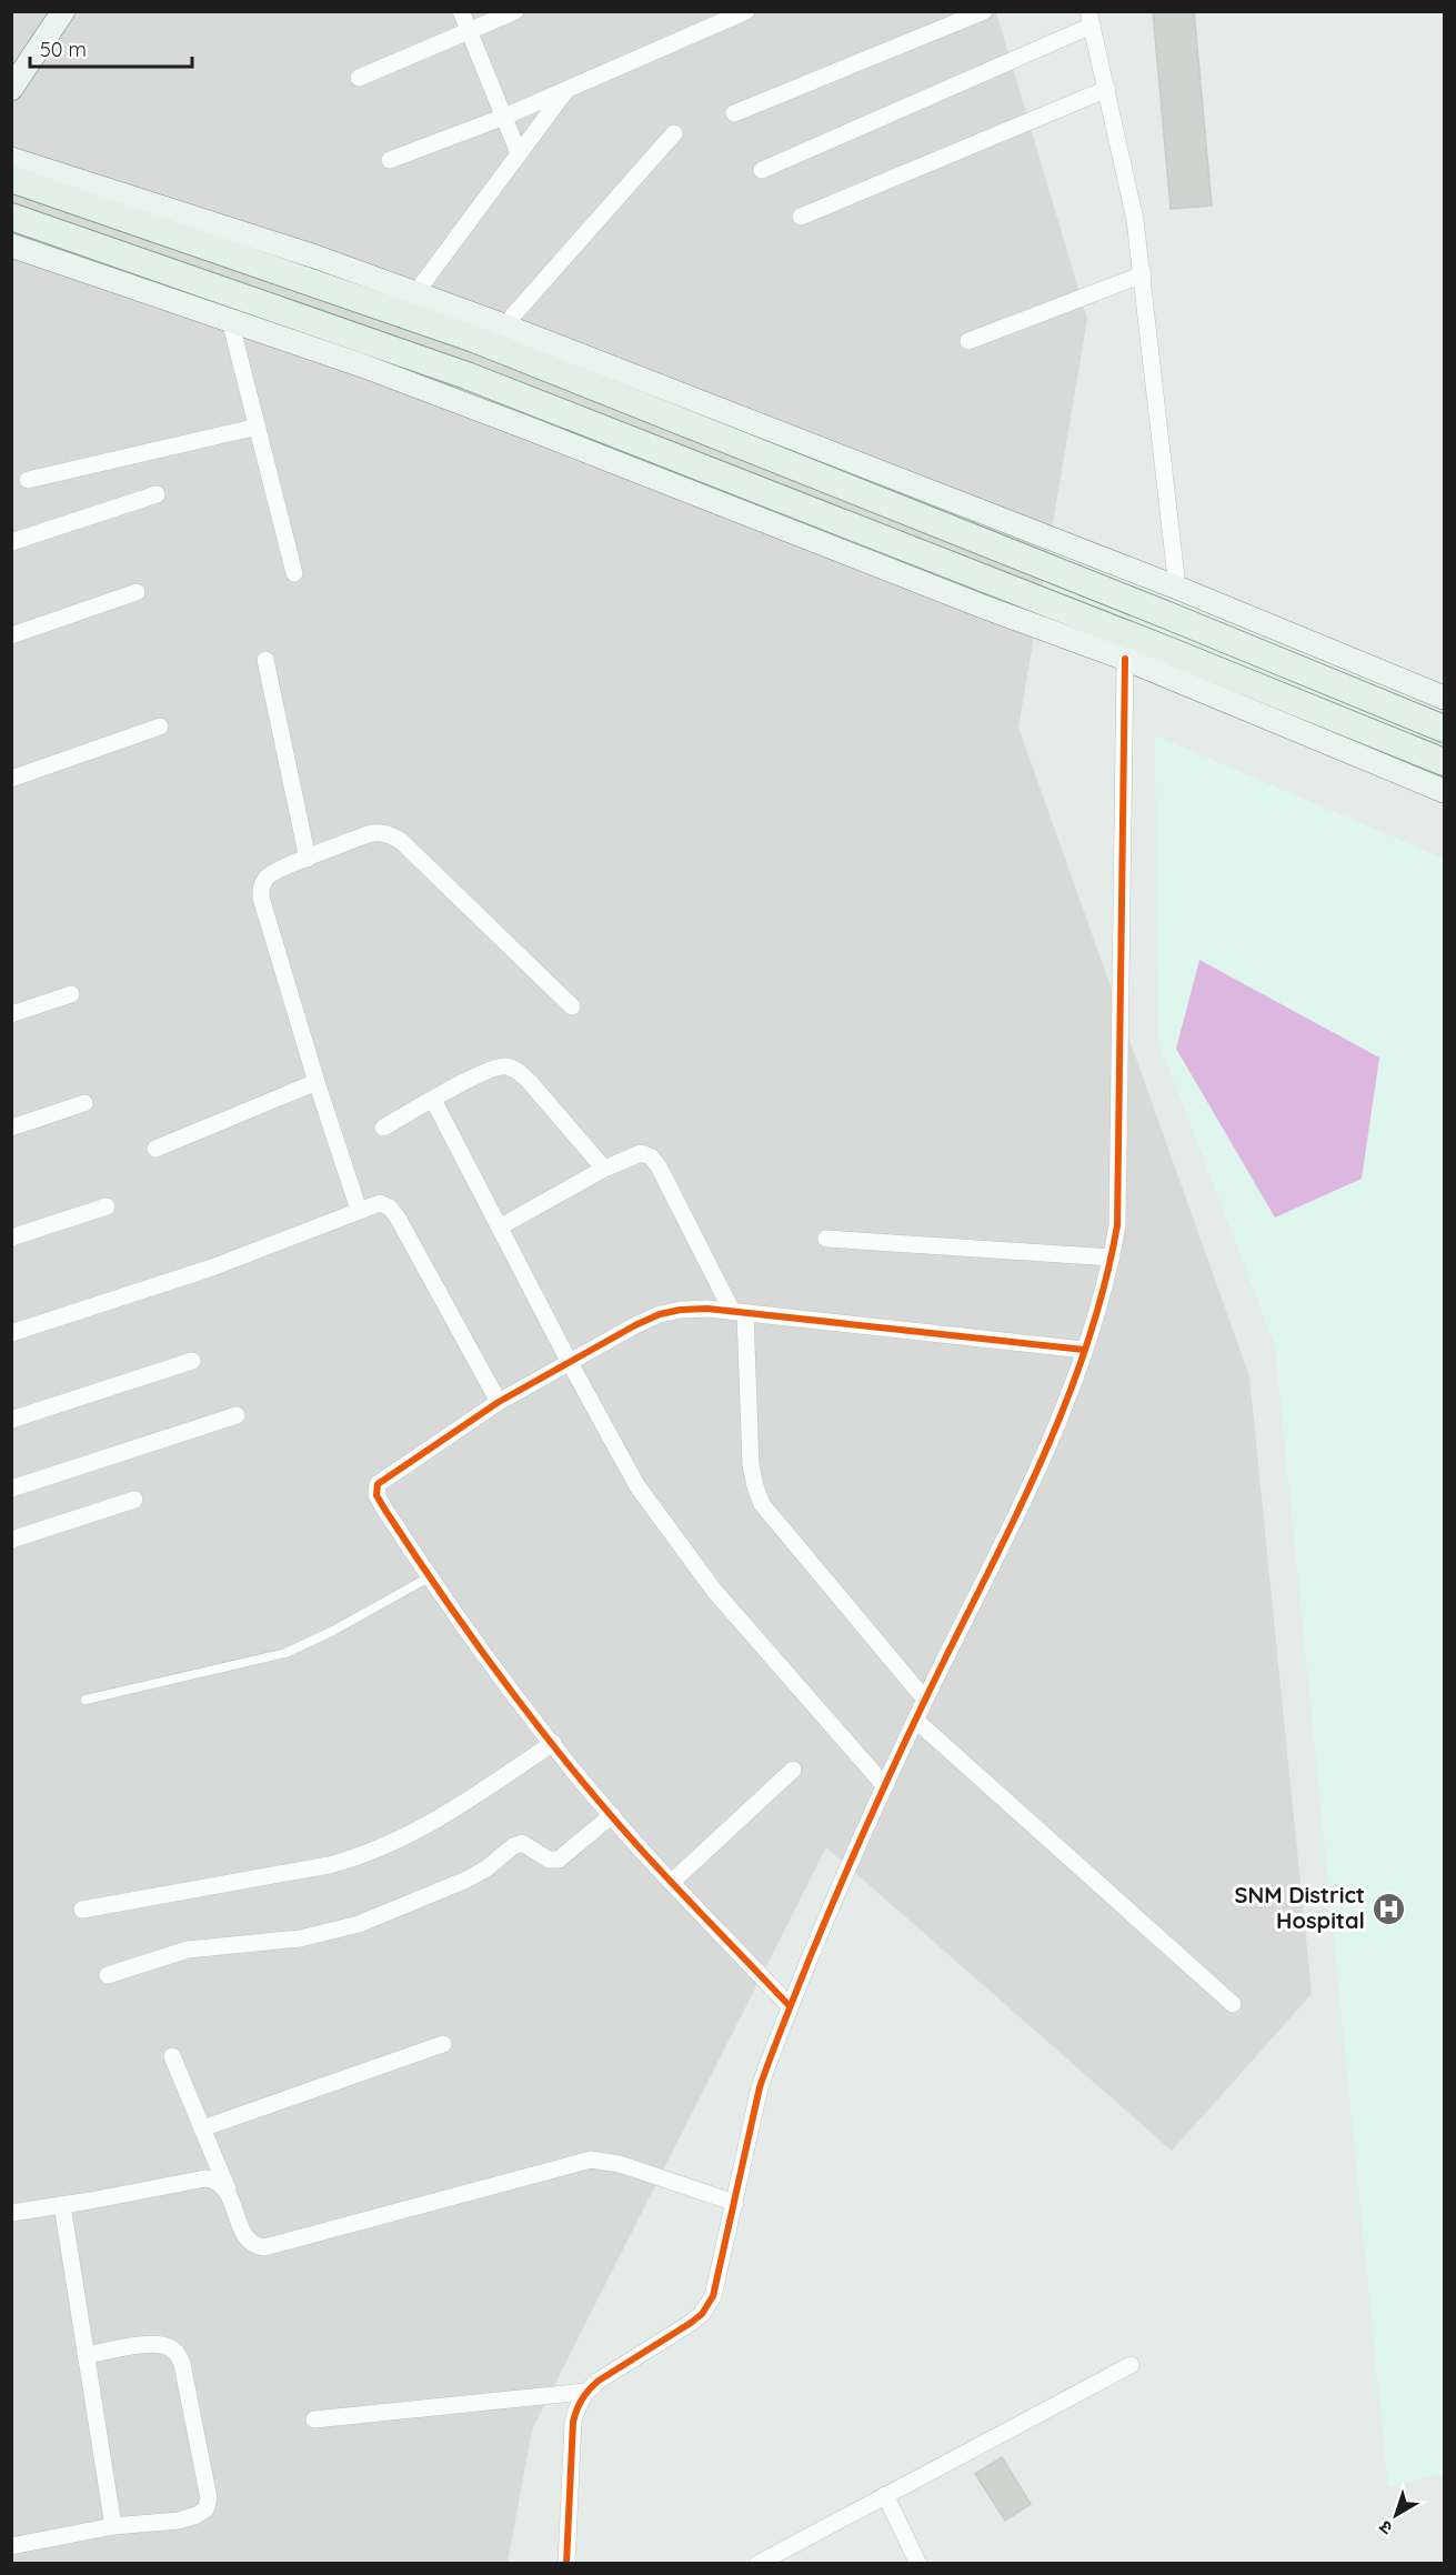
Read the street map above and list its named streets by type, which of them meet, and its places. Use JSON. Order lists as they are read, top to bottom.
{
  "places": {
    "hospital": ["SNM District Hospital"]
  },
  "scale_bar": "50 m",
  "north": "bottom left"
}
